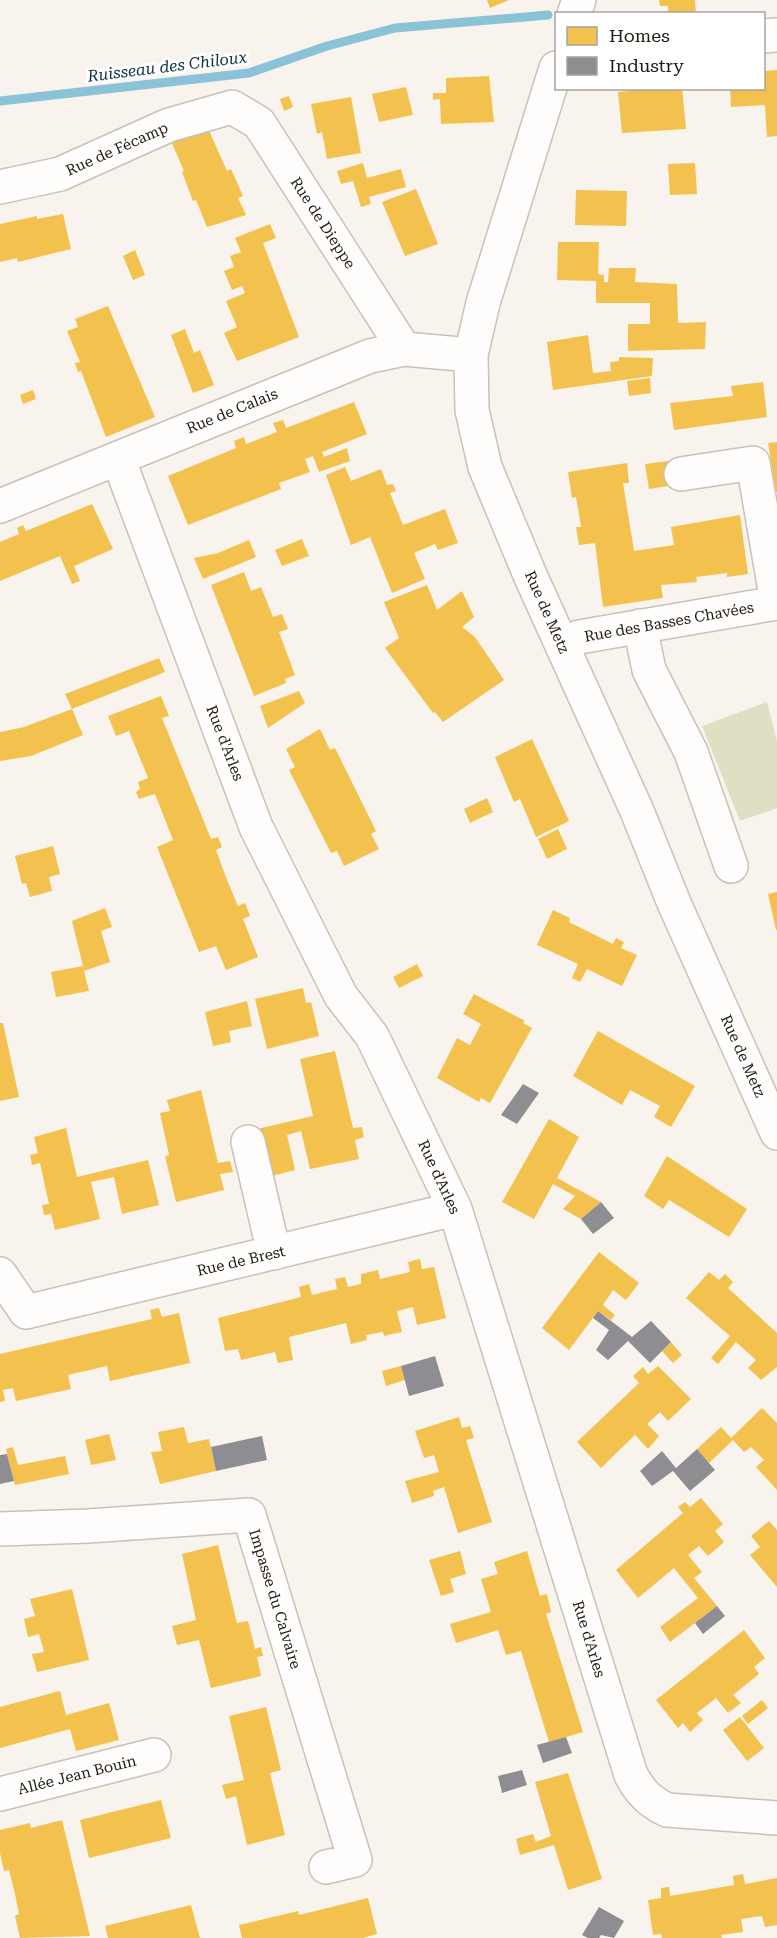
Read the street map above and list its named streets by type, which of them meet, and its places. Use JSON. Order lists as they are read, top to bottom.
{
  "streets": {
    "street": [
      "Rue de Fécamp",
      "Rue de Dieppe",
      "Rue de Calais",
      "Rue de Metz",
      "Rue des Basses Chavées",
      "Rue d'Arles",
      "Rue de Brest",
      "Impasse du Calvaire",
      "Allée Jean Bouin"
    ]
  },
  "crossings": [
    ["Rue de Fécamp", "Rue de Dieppe"],
    ["Rue de Dieppe", "Rue de Calais"],
    ["Rue de Calais", "Rue de Metz"],
    ["Rue de Calais", "Rue d'Arles"],
    ["Rue de Metz", "Rue des Basses Chavées"],
    ["Rue d'Arles", "Rue de Brest"]
  ],
  "water": ["Ruisseau des Chiloux"],
  "legend": ["Homes", "Industry"]
}
